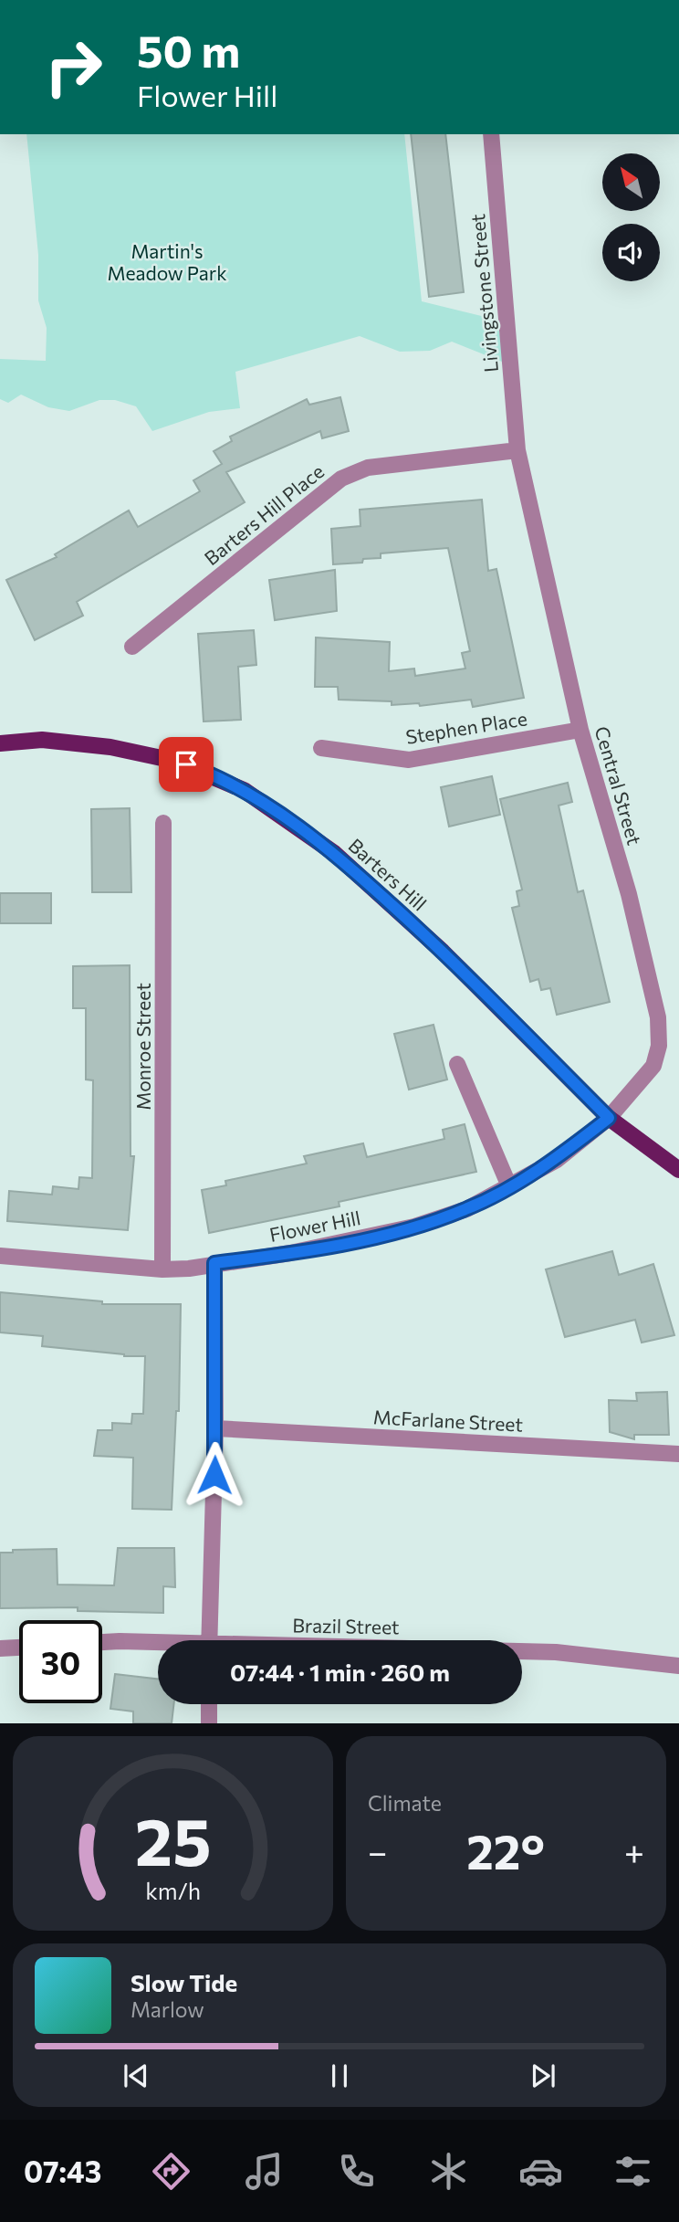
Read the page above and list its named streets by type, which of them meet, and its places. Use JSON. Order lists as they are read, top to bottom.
{
  "streets": {
    "main road": ["Barters Hill"],
    "street": [
      "Livingstone Street",
      "Barters Hill Place",
      "Stephen Place",
      "Central Street",
      "Monroe Street",
      "Flower Hill",
      "McFarlane Street",
      "Brazil Street"
    ]
  },
  "crossings": [
    ["Livingstone Street", "Barters Hill Place"],
    ["Livingstone Street", "Central Street"],
    ["Barters Hill Place", "Central Street"],
    ["Stephen Place", "Central Street"],
    ["Central Street", "Barters Hill"],
    ["Central Street", "Flower Hill"],
    ["Barters Hill", "Flower Hill"],
    ["Monroe Street", "Flower Hill"]
  ],
  "parks": ["Martin's Meadow Park"],
  "north": "top left",
  "page": {
    "turn": ["50 m", "Flower Hill"],
    "limit": "30",
    "trip": "07:44 · 1 min · 260 m",
    "tile": "Climate",
    "heat": ["−", "22°", "+"],
    "song": ["Slow Tide", "Marlow"],
    "tabs": "07:43",
    "gauge": ["25", "km/h"]
  }
}
